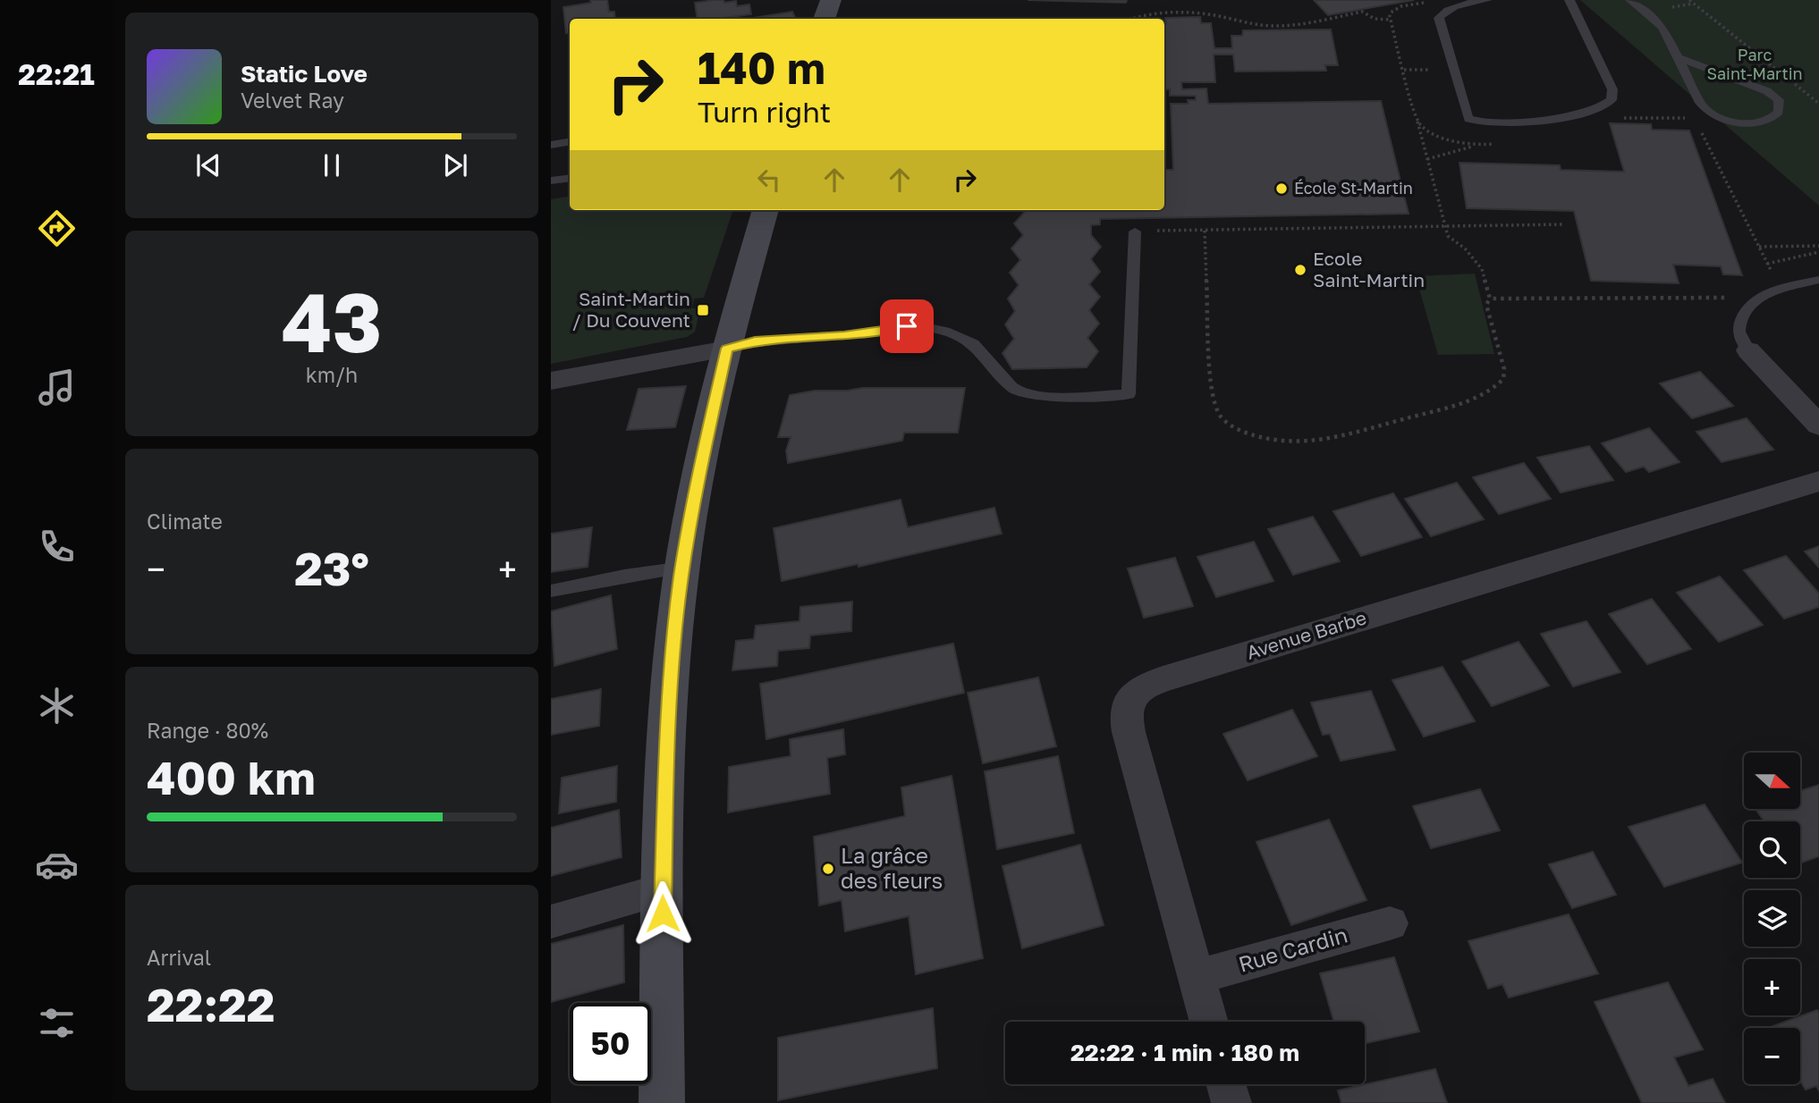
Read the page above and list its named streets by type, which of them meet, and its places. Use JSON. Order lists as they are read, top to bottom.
{
  "streets": {
    "street": ["Avenue Barbe", "Rue Cardin"]
  },
  "crossings": [
    ["Avenue Barbe", "Rue Cardin"]
  ],
  "parks": ["Parc Saint-Martin"],
  "places": {
    "other": ["École St-Martin", "Ecole Saint-Martin", "La grâce des fleurs"],
    "transit": ["Saint-Martin / Du Couvent"]
  },
  "north": "right",
  "page": {
    "tabs": "22:21",
    "turn": ["140 m", "Turn right"],
    "song": ["Static Love", "Velvet Ray"],
    "tile": [
      ["43", "km/h"],
      "Climate",
      ["Range · 80%", "400 km"],
      ["Arrival", "22:22"]
    ],
    "heat": ["−", "23°", "+"],
    "map_buttons": ["+", "−"],
    "limit": "50",
    "trip": "22:22 · 1 min · 180 m"
  }
}
